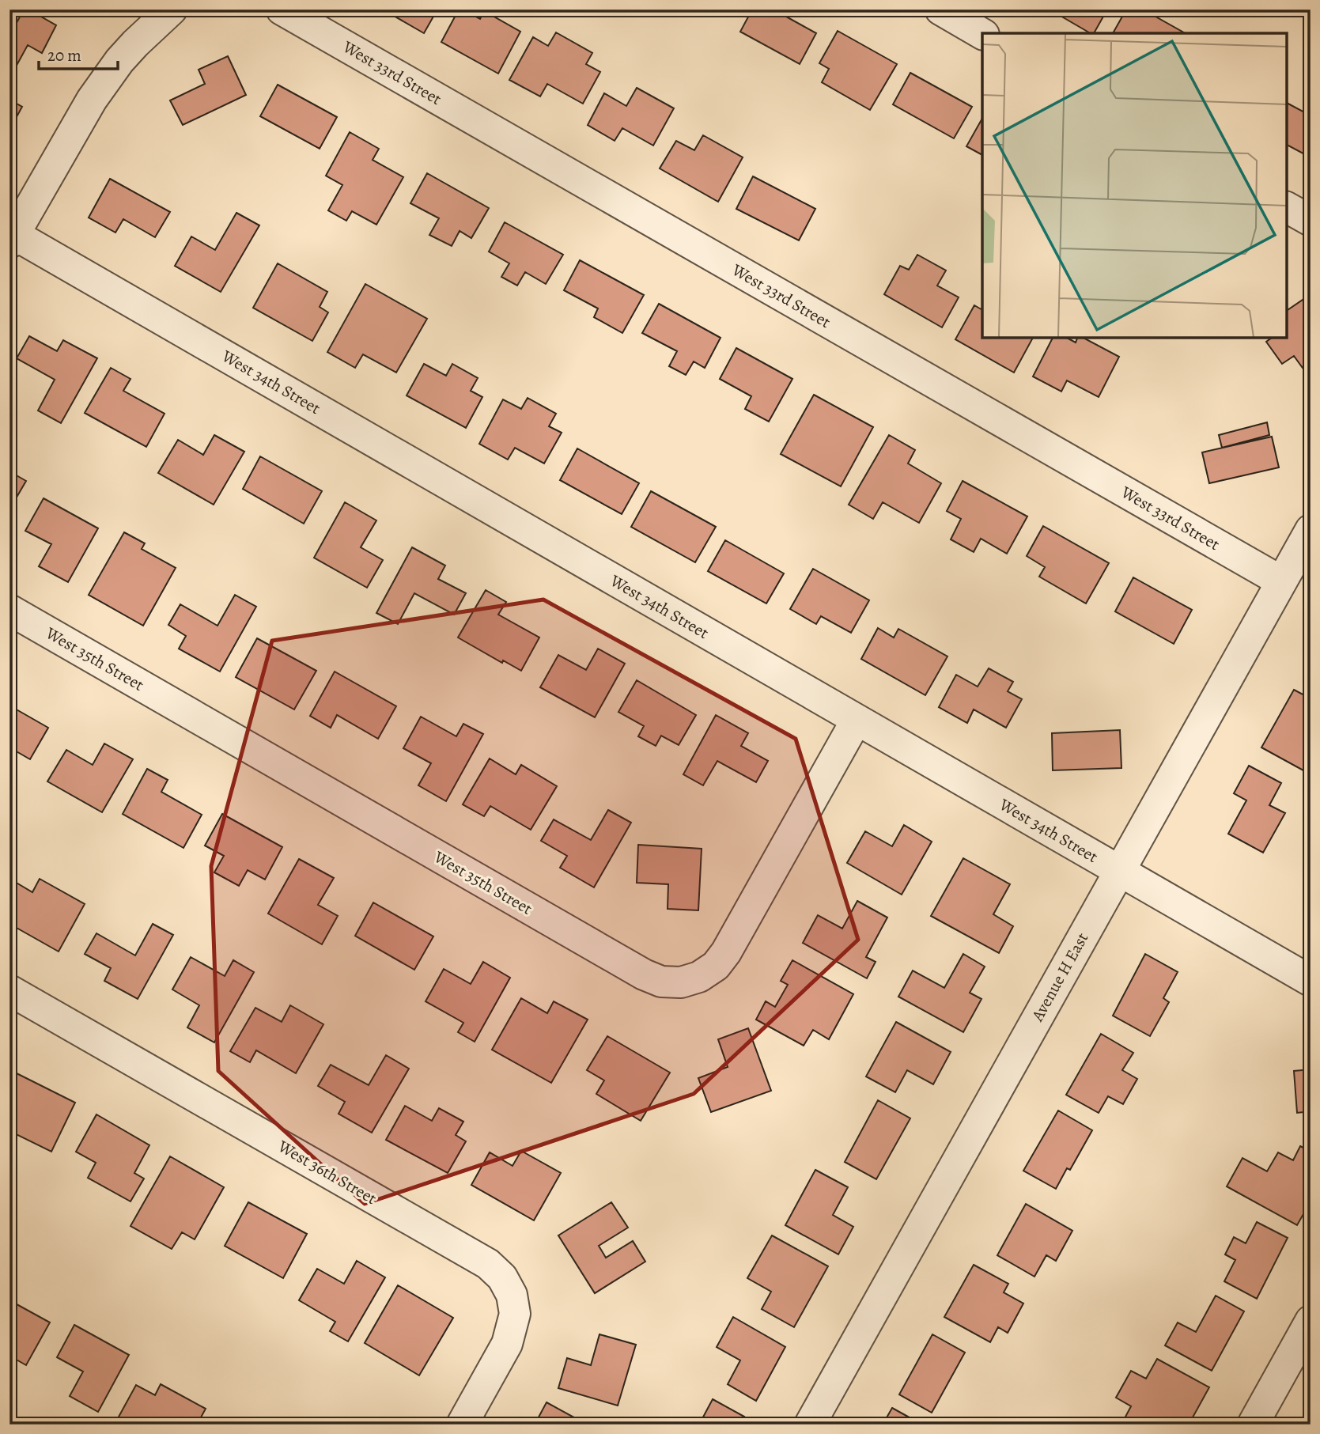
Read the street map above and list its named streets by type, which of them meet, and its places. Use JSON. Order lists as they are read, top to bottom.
{
  "streets": {
    "street": [
      "West 33rd Street",
      "West 34th Street",
      "West 35th Street",
      "Avenue H East",
      "West 36th Street"
    ]
  },
  "crossings": [
    ["West 33rd Street", "Avenue H East"],
    ["West 34th Street", "West 35th Street"],
    ["West 34th Street", "Avenue H East"]
  ],
  "scale_bar": "20 m"
}
